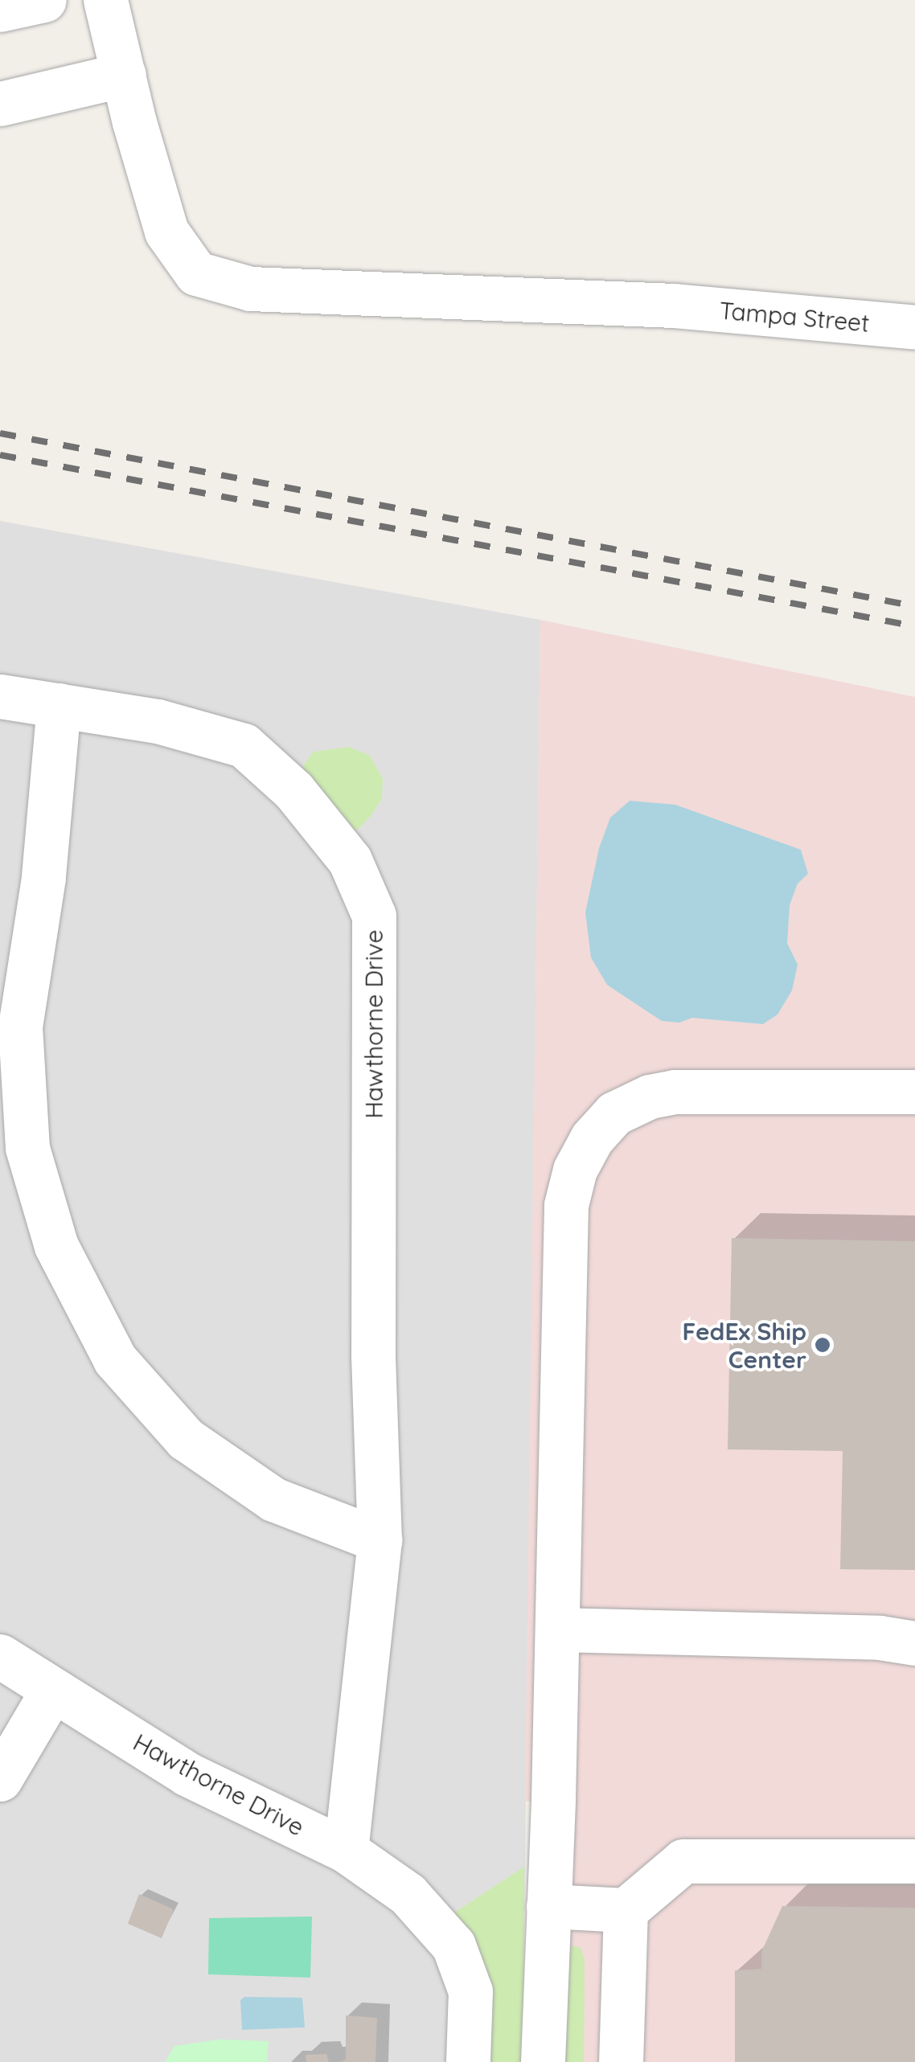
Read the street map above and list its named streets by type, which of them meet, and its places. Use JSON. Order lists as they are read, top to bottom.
{
  "streets": {
    "street": ["Tampa Street", "Hawthorne Drive"]
  },
  "places": ["FedEx Ship Center"]
}
